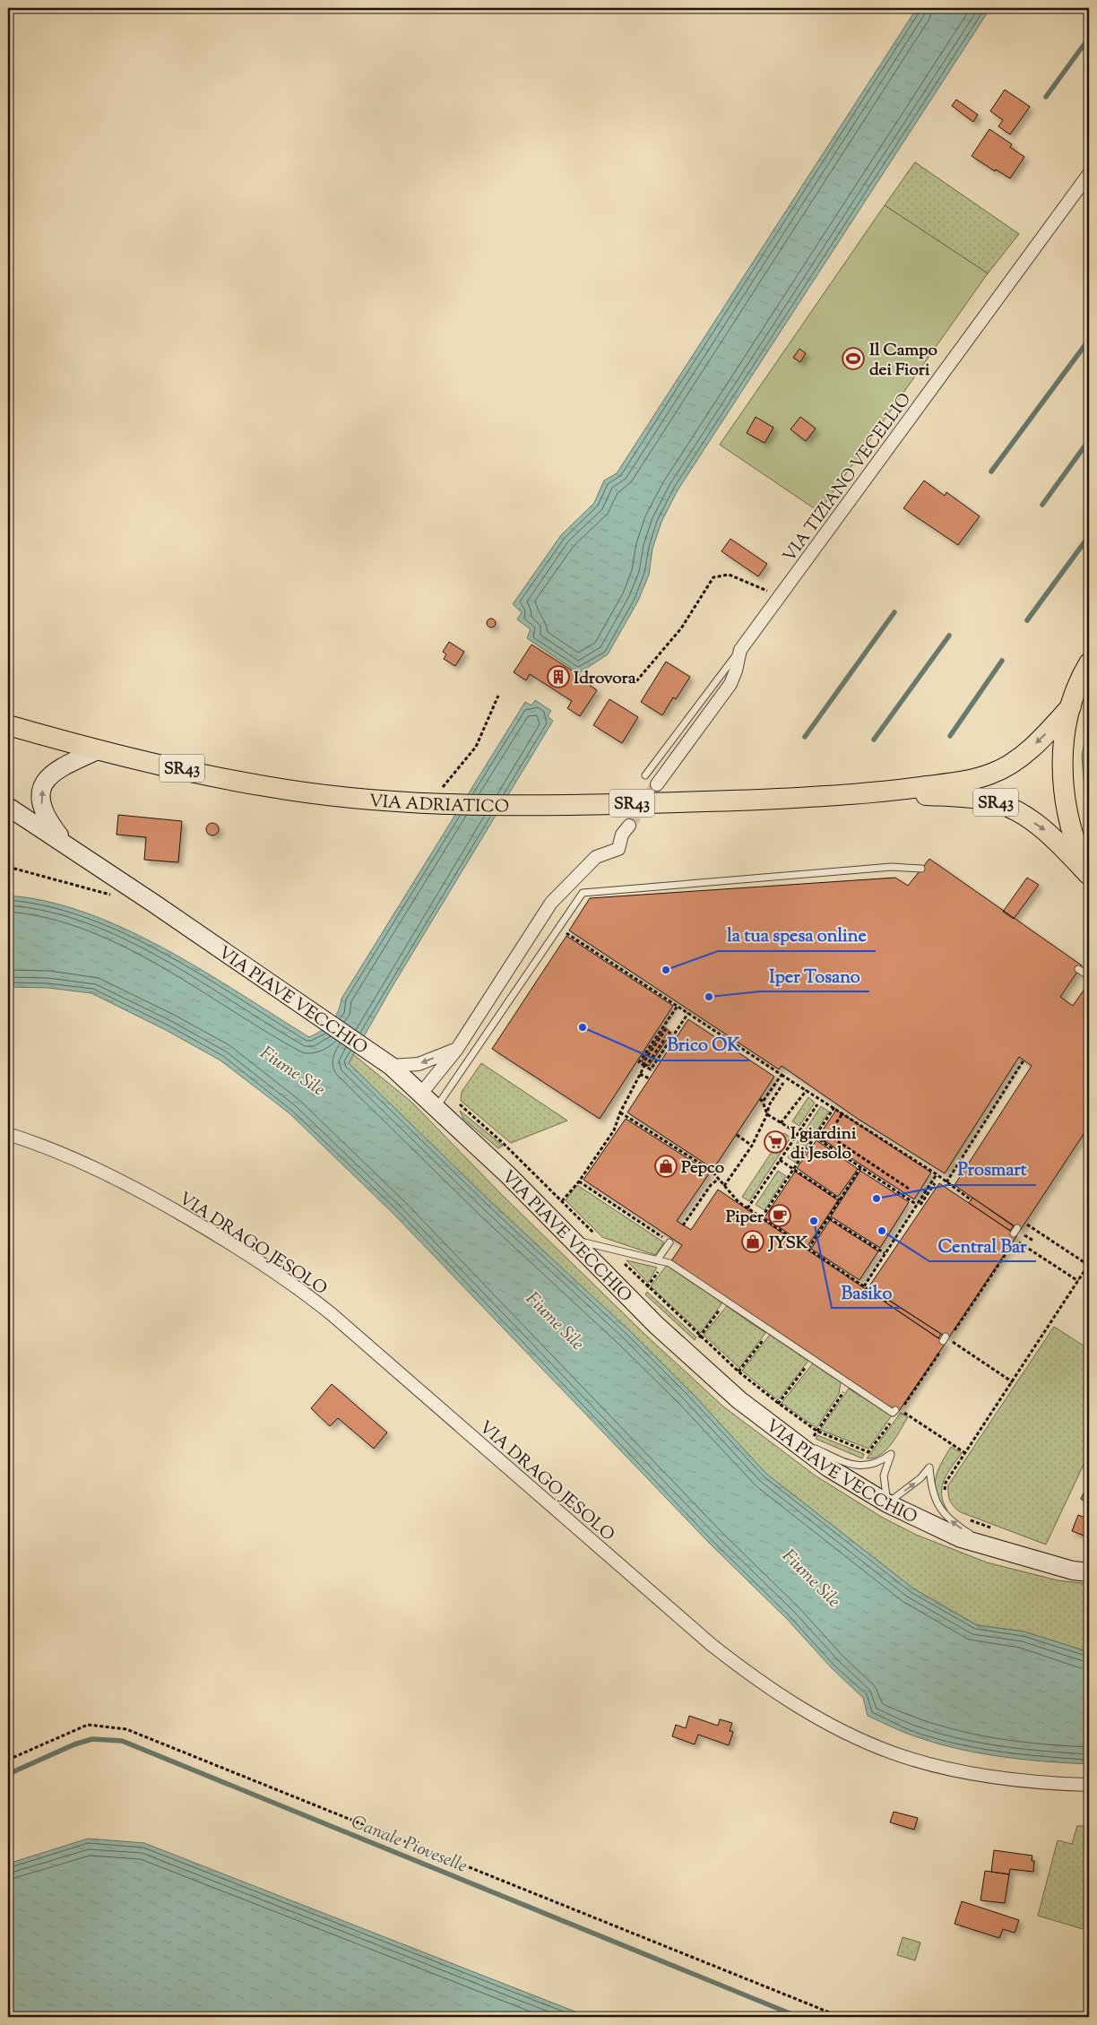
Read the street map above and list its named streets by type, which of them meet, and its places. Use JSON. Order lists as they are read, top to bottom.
{
  "streets": {
    "main road": ["SR43", "VIA ADRIATICO"],
    "street": ["VIA TIZIANO VECELLIO", "VIA PIAVE VECCHIO", "VIA DRAGO JESOLO"]
  },
  "crossings": [
    ["SR43", "VIA ADRIATICO"],
    ["VIA ADRIATICO", "VIA PIAVE VECCHIO"]
  ],
  "water": ["Fiume Sile", "Canale Pioveselle"],
  "places": {
    "sports": ["Il Campo dei Fiori"],
    "building": ["Idrovora"],
    "other": [
      "la tua spesa online",
      "Iper Tosano",
      "Brico OK",
      "Prosmart",
      "Basiko",
      "Central Bar"
    ],
    "supermarket": ["I giardini di Jesolo"],
    "shop": ["Pepco", "JYSK"],
    "cafe": ["Piper"]
  }
}
